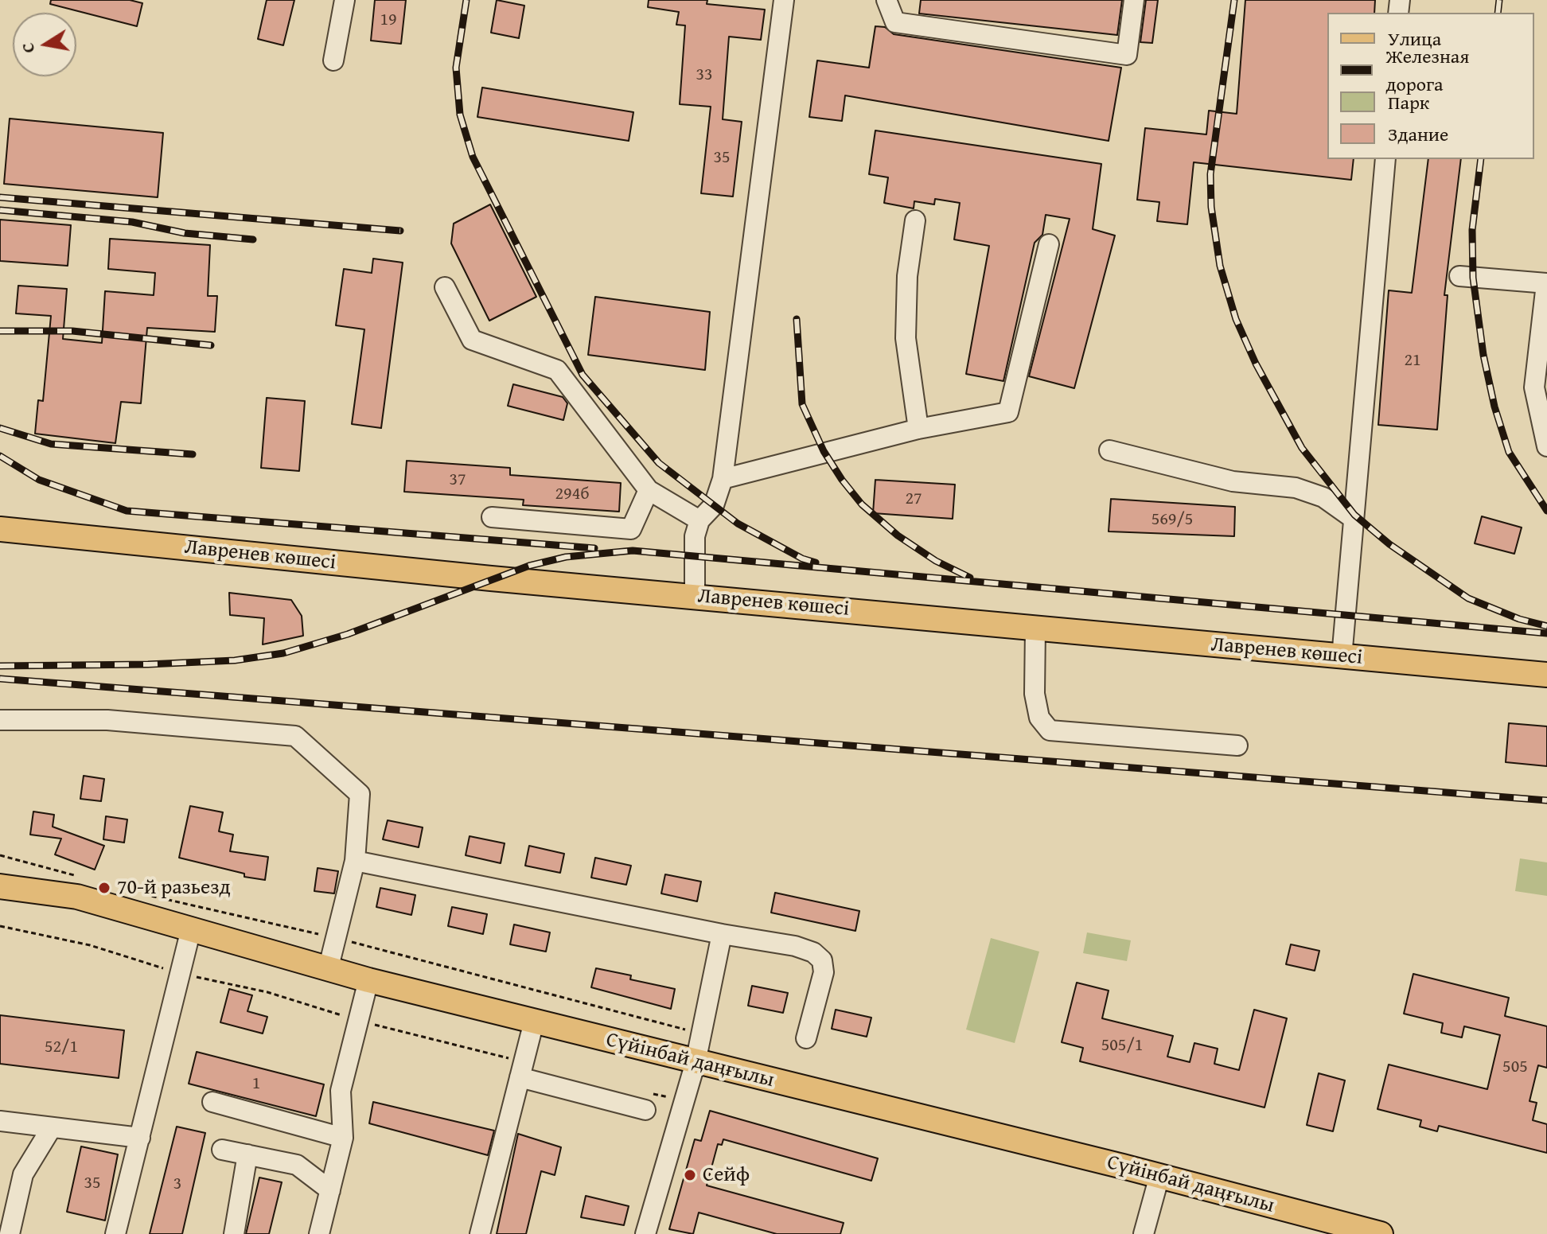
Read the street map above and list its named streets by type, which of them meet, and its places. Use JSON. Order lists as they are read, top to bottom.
{
  "streets": {
    "main road": ["Лавренев көшесі", "Сүйінбай даңғылы"]
  },
  "places": ["70-й разьезд", "Сейф"],
  "house_numbers": [
    "19",
    "33",
    "35",
    "21",
    "37",
    "294б",
    "27",
    "569/5",
    "505/1",
    "52/1",
    "505",
    "1",
    "35",
    "3"
  ],
  "legend": [
    "Улица",
    "Железная дорога",
    "Парк",
    "Здание"
  ],
  "north": "left"
}
